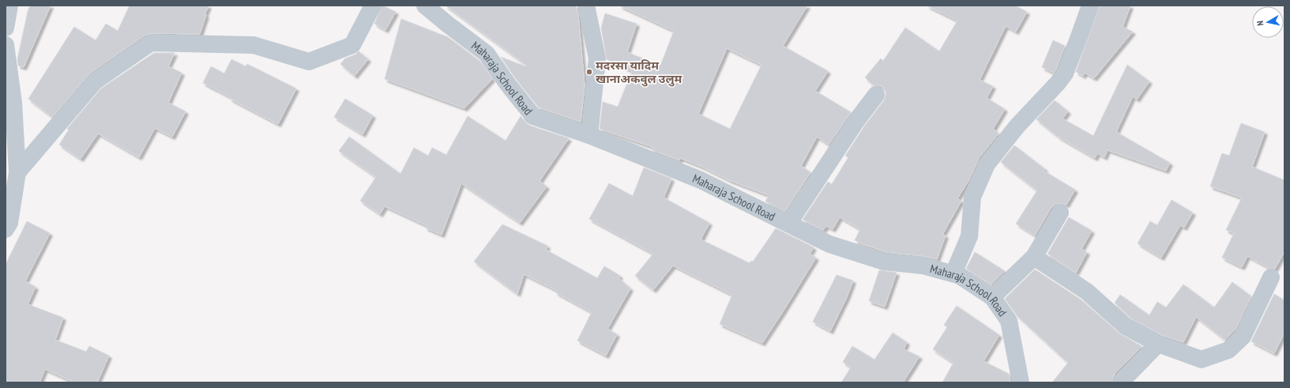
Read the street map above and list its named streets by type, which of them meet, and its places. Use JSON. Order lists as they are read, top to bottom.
{
  "streets": {
    "street": ["Maharaja School Road"]
  },
  "places": ["मदरसा यादिम खानाअकवुल उलुम"],
  "north": "left"
}
